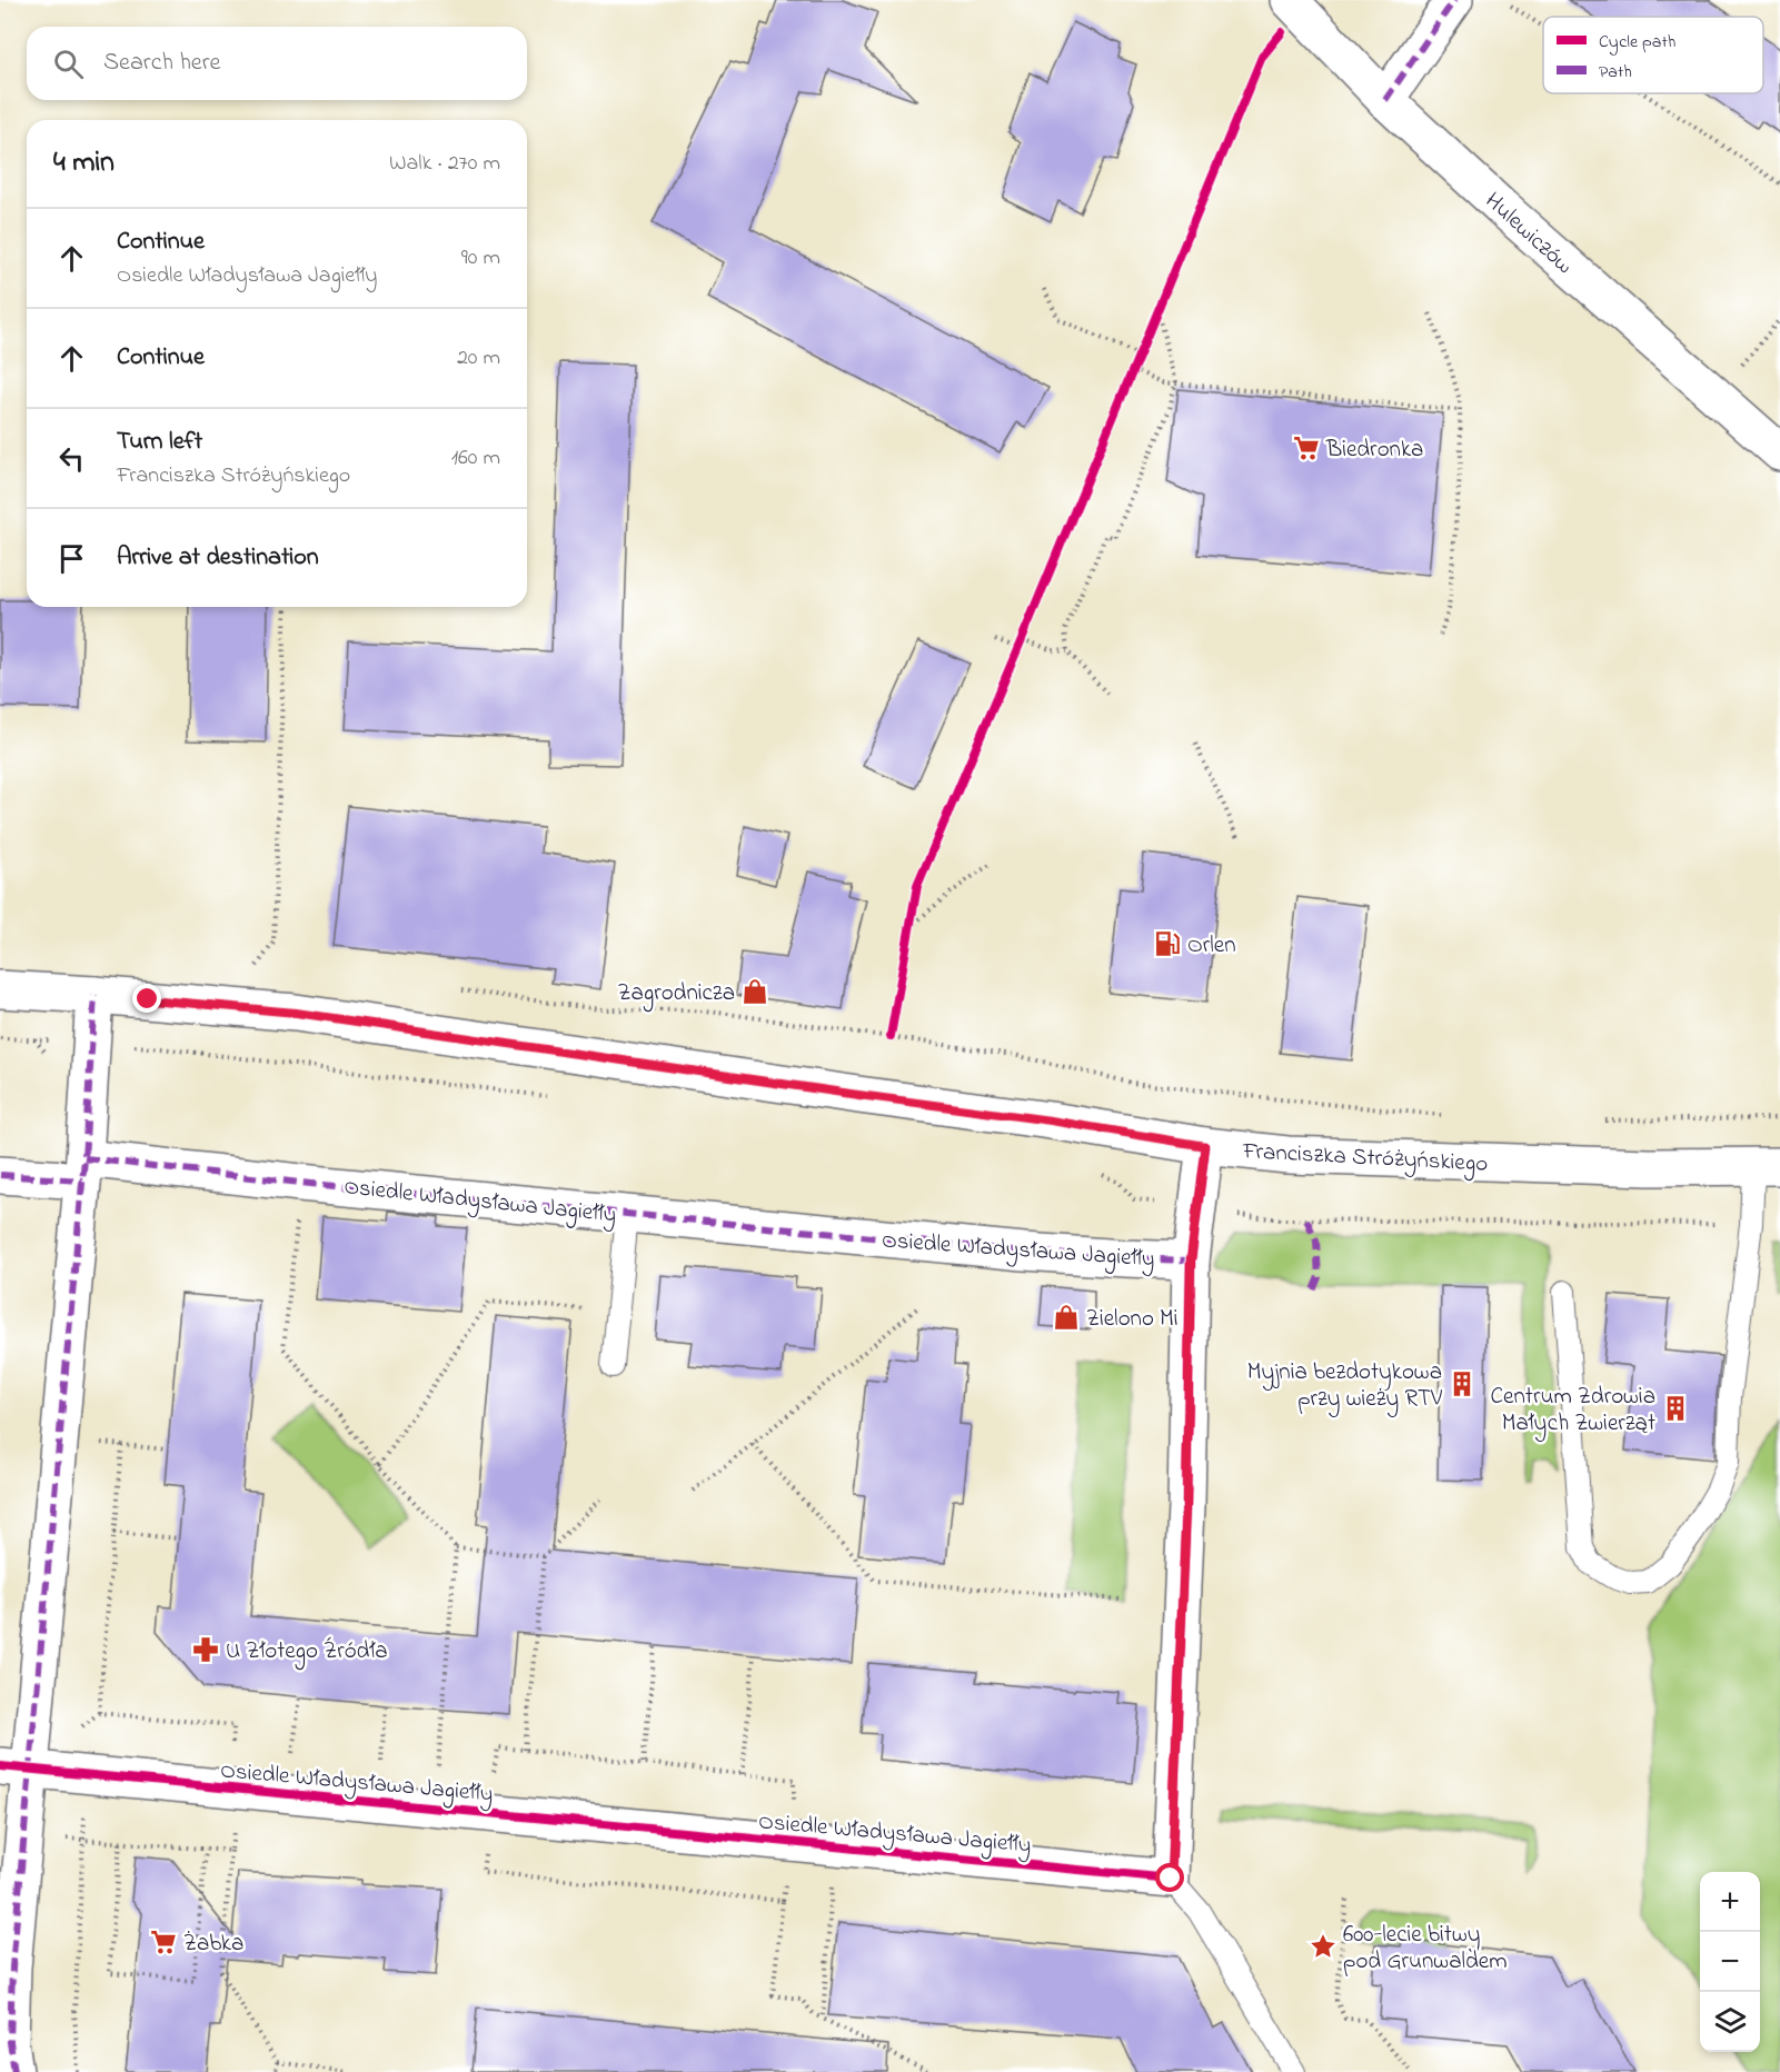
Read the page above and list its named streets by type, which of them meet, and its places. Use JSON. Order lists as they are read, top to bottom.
{
  "streets": {
    "street": ["Hulewiczów", "Franciszka Stróżyńskiego", "Osiedle Władysława Jagiełły"]
  },
  "places": {
    "supermarket": ["Biedronka", "Żabka"],
    "fuel station": ["Orlen"],
    "shop": ["Zagrodnicza", "Zielono Mi"],
    "building": ["Myjnia bezdotykowa przy wieży RTV", "Centrum Zdrowia Małych Zwierząt"],
    "pharmacy": ["U Złotego Źródła"],
    "place": ["600-lecie bitwy pod Grunwaldem"]
  },
  "legend": ["Cycle path", "Path"],
  "page": {
    "search": "Search here",
    "heading": ["4 min", "Walk · 270 m"],
    "list": [
      ["Continue", "Osiedle Władysława Jagiełły", "90 m"],
      ["Continue", "20 m"],
      ["Turn left", "Franciszka Stróżyńskiego", "160 m"],
      "Arrive at destination"
    ],
    "map_buttons": ["+", "−"]
  }
}
